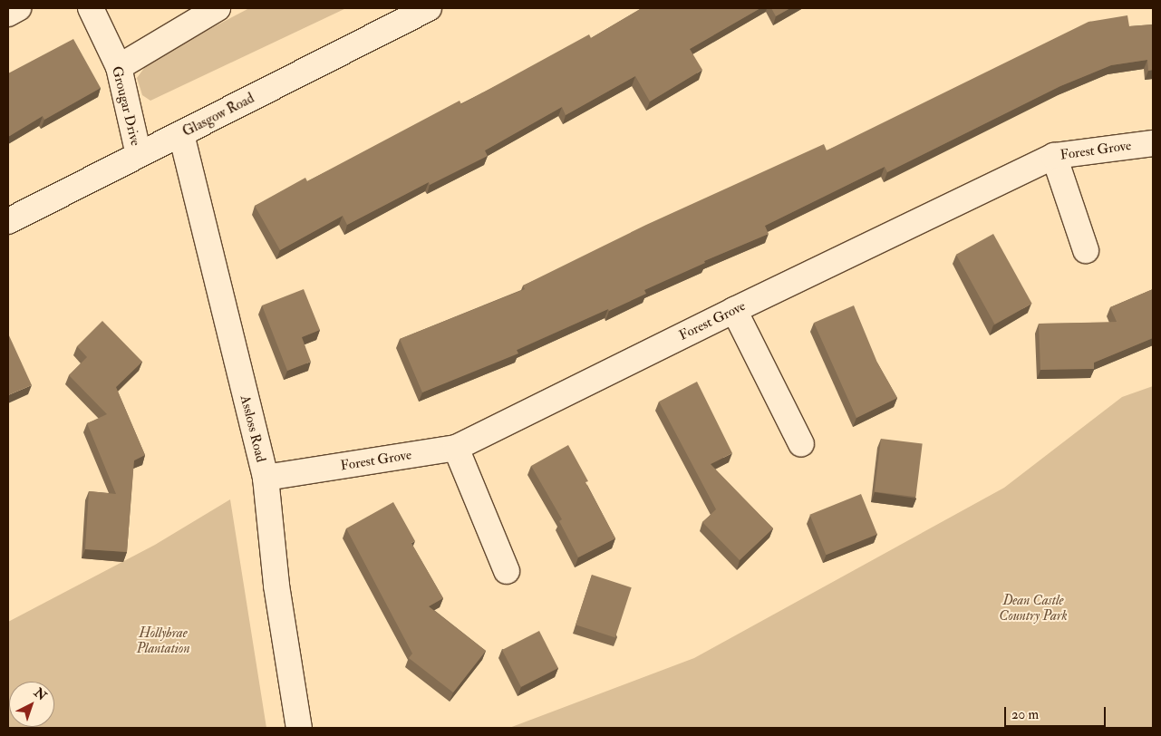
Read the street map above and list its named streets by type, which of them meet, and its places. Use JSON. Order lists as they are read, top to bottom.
{
  "streets": {
    "street": [
      "Grougar Drive",
      "Glasgow Road",
      "Forest Grove",
      "Assloss Road"
    ]
  },
  "crossings": [
    ["Grougar Drive", "Glasgow Road"],
    ["Glasgow Road", "Assloss Road"],
    ["Forest Grove", "Assloss Road"]
  ],
  "parks": ["Dean Castle Country Park", "Hollybrae Plantation"],
  "scale_bar": "20 m",
  "north": "top right"
}
